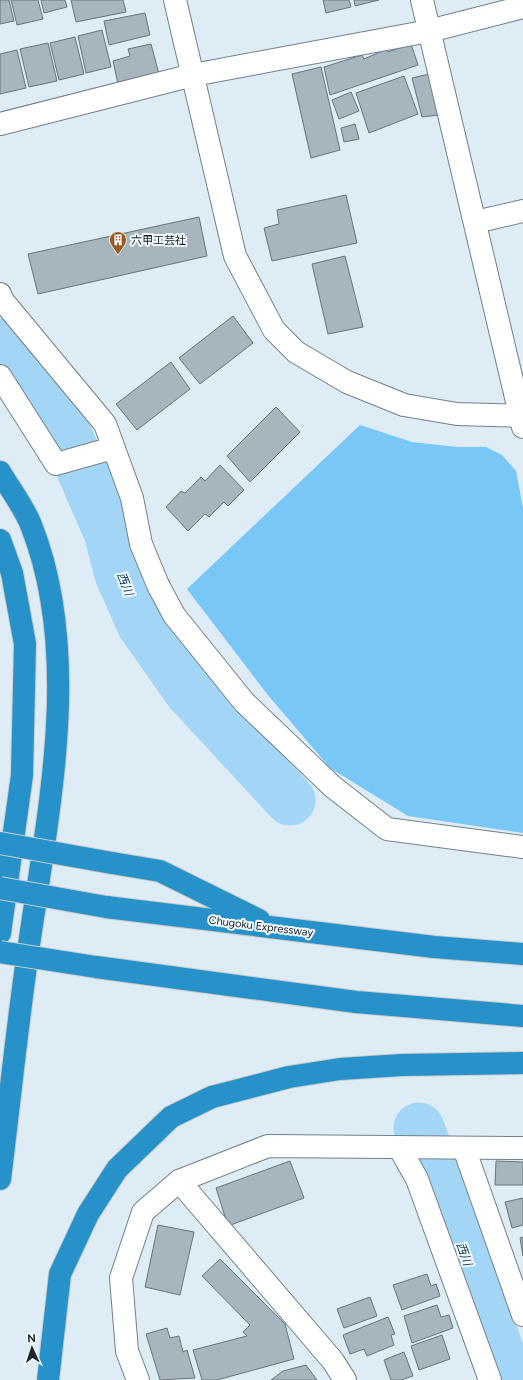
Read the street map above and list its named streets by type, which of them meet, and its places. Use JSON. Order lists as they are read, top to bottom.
{
  "streets": {
    "highway": ["Chugoku Expressway"]
  },
  "water": ["西川"],
  "places": {
    "building": ["六甲工芸社"]
  },
  "north": "top"
}
